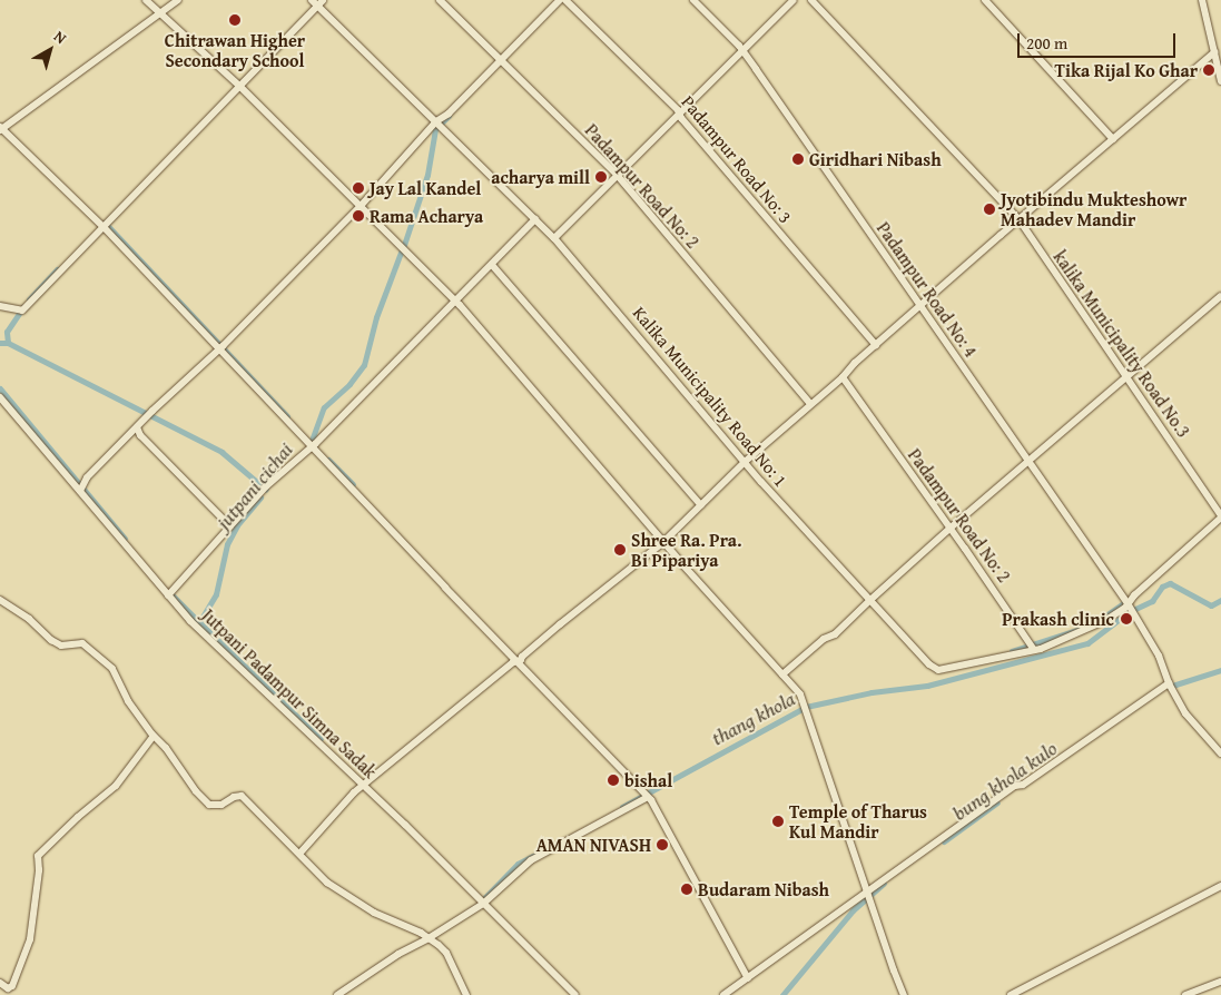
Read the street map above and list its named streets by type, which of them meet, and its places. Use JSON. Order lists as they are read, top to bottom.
{
  "streets": {
    "street": [
      "Padampur Road No: 3",
      "Padampur Road No: 2",
      "Padampur Road No: 4",
      "kalika Municipality Road No.3",
      "Kalika Municipality Road No: 1",
      "Jutpani Padampur Simna Sadak"
    ]
  },
  "crossings": [
    ["Padampur Road No: 2", "Kalika Municipality Road No: 1"],
    ["Padampur Road No: 4", "Kalika Municipality Road No: 1"],
    ["kalika Municipality Road No.3", "Kalika Municipality Road No: 1"]
  ],
  "water": ["jutpani cichai", "thang khola", "bung khola kulo"],
  "places": [
    "Chitrawan Higher Secondary School",
    "Tika Rijal Ko Ghar",
    "Giridhari Nibash",
    "acharya mill",
    "Jay Lal Kandel",
    "Jyotibindu Mukteshowr Mahadev Mandir",
    "Rama Acharya",
    "Shree Ra. Pra. Bi Pipariya",
    "Prakash clinic",
    "bishal",
    "Temple of Tharus Kul Mandir",
    "AMAN NIVASH",
    "Budaram Nibash"
  ],
  "scale_bar": "200 m",
  "north": "top right"
}
